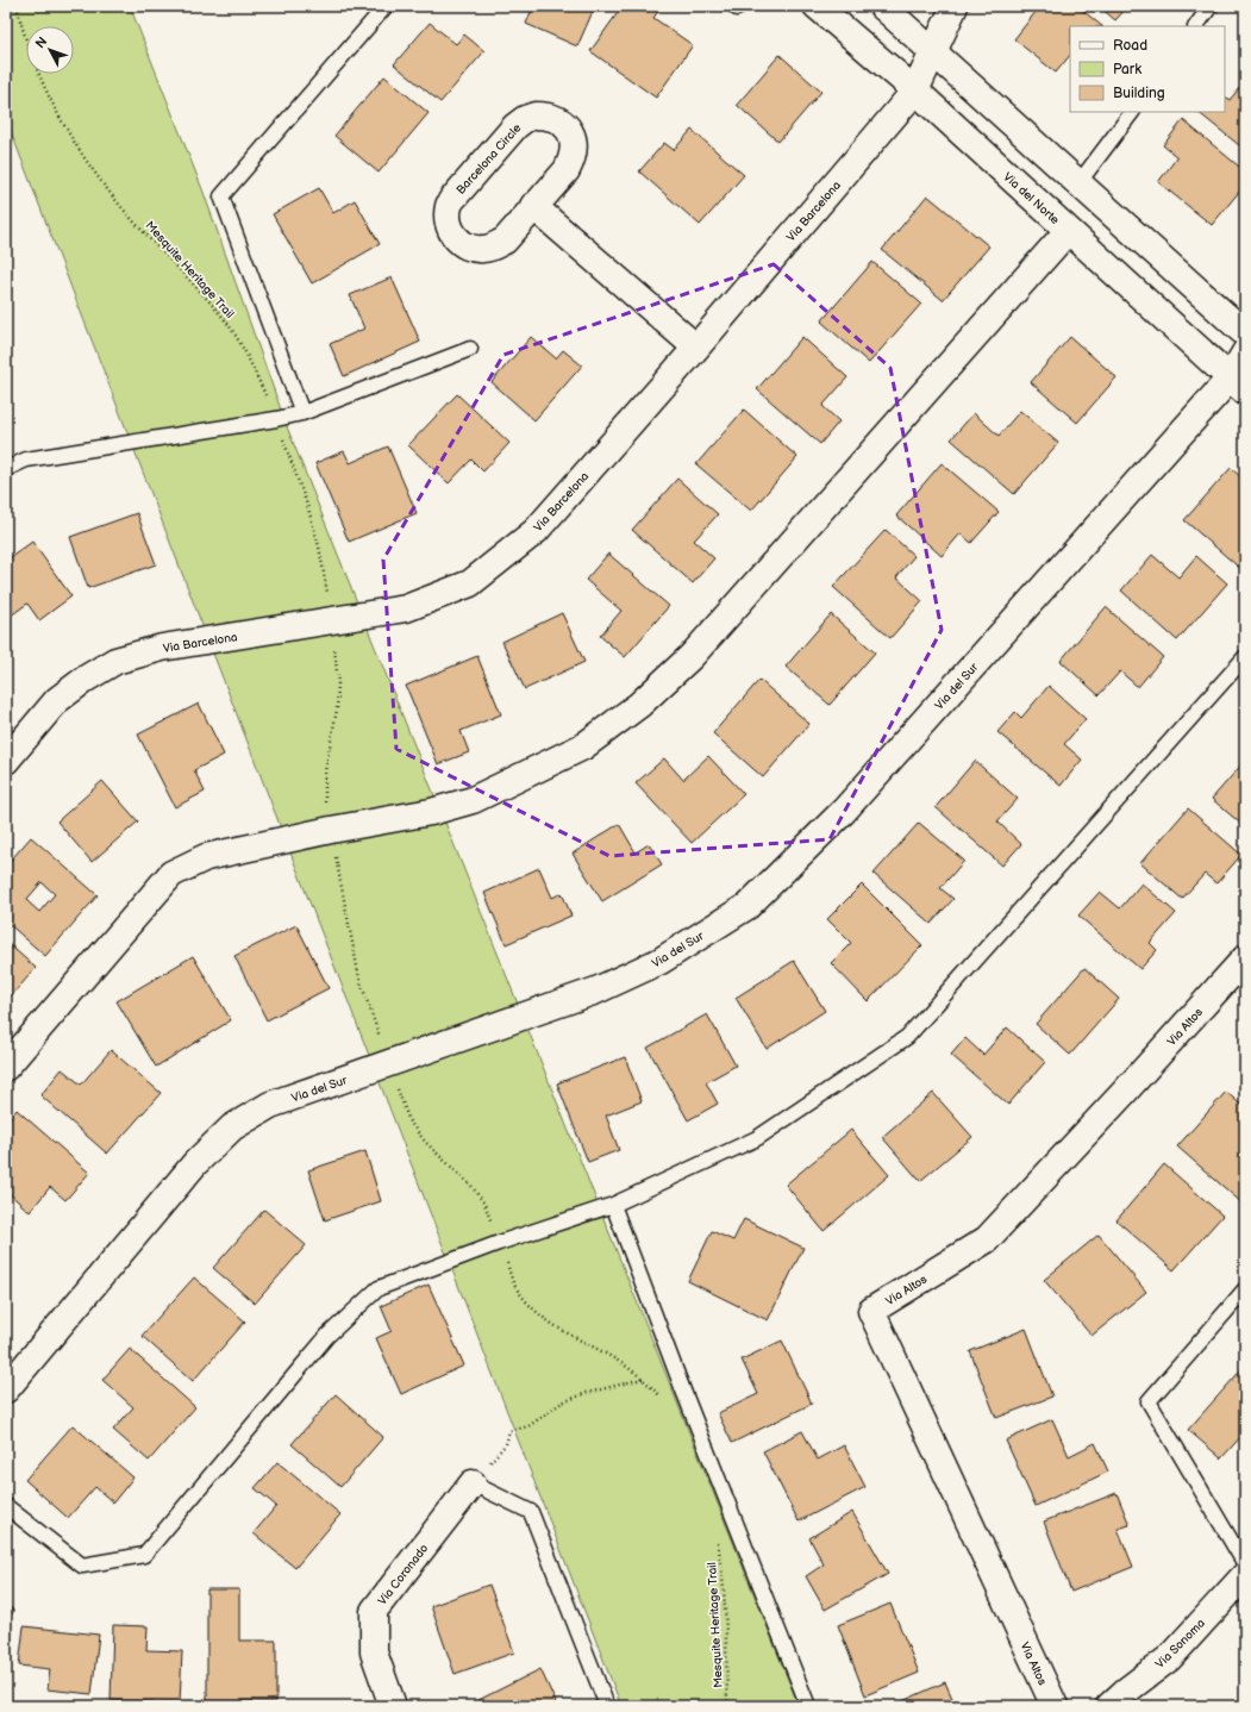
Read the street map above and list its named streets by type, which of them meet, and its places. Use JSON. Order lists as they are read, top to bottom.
{
  "streets": {
    "street": [
      "Barcelona Circle",
      "Via del Norte",
      "Via Barcelona",
      "Via del Sur",
      "Via Altos",
      "Via Coronado",
      "Via Sonoma"
    ],
    "path": ["Mesquite Heritage Trail"]
  },
  "crossings": [
    ["Via del Norte", "Via Barcelona"],
    ["Via del Norte", "Via del Sur"]
  ],
  "legend": ["Road", "Park", "Building"],
  "north": "top left"
}
